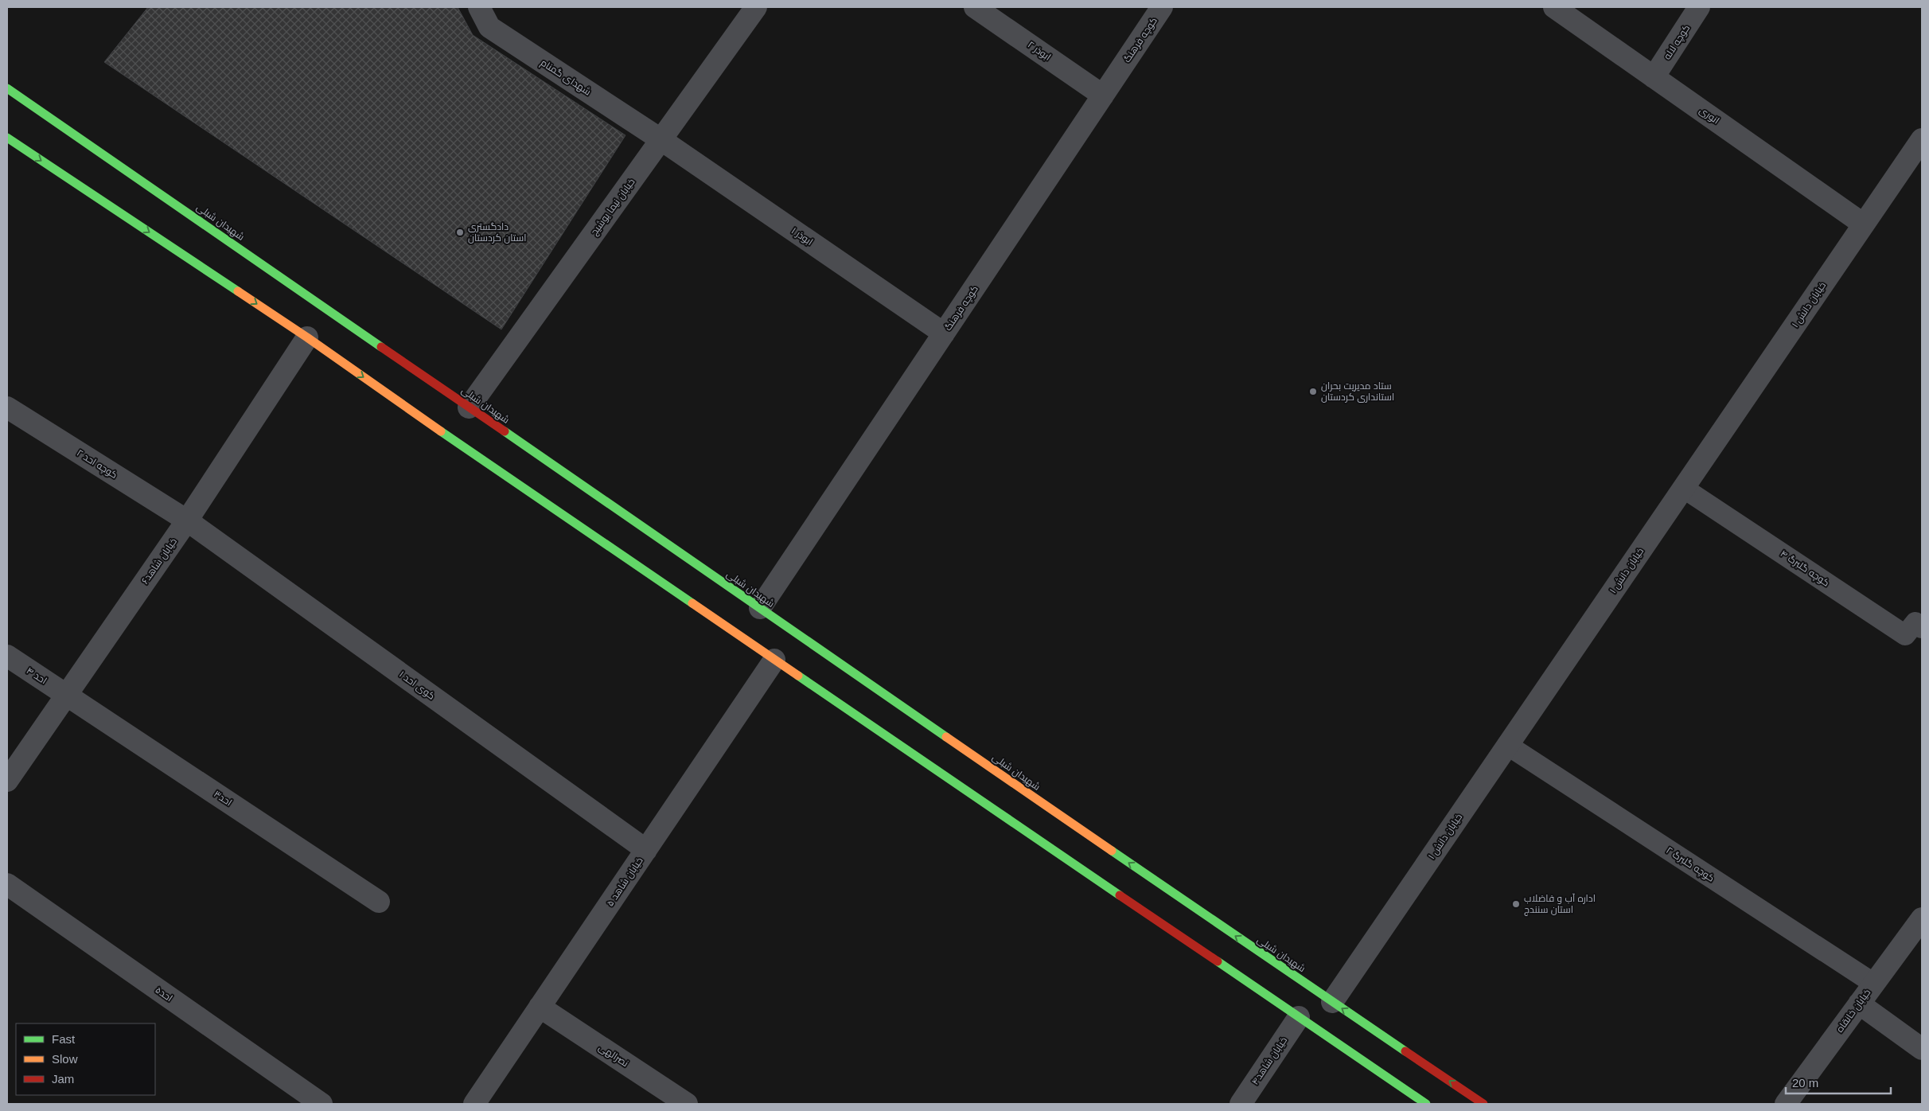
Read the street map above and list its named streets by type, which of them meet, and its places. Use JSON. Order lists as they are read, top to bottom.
{
  "streets": {
    "street": [
      "کوچه فرهنگ",
      "کوچه لاله",
      "ابوذر ۲",
      "شهدای گمنام",
      "انوری",
      "خیابان نیما یوشیج",
      "شهیدان شبلی",
      "ابوذر ۱",
      "خیابان دانش ۱",
      "کوچه احد ۲",
      "خیابان شاهد۶",
      "احد ۴",
      "کوی احد ۱",
      "احد۳",
      "خیابان شاهد ۵",
      "احد۵",
      "خیابان خانقاه",
      "نصرالهی",
      "خیابان شاهد۴"
    ],
    "lane": ["کوچه گلبرگ ۴", "کوچه گلبرگ ۲"]
  },
  "crossings": [
    ["کوچه فرهنگ", "ابوذر ۲"],
    ["کوچه فرهنگ", "شهیدان شبلی"],
    ["کوچه فرهنگ", "ابوذر ۱"],
    ["کوچه لاله", "انوری"],
    ["شهدای گمنام", "خیابان نیما یوشیج"],
    ["شهدای گمنام", "ابوذر ۱"],
    ["انوری", "خیابان دانش ۱"],
    ["خیابان نیما یوشیج", "شهیدان شبلی"],
    ["خیابان نیما یوشیج", "ابوذر ۱"],
    ["شهیدان شبلی", "خیابان دانش ۱"],
    ["خیابان دانش ۱", "کوچه گلبرگ ۴"],
    ["خیابان دانش ۱", "کوچه گلبرگ ۲"],
    ["کوچه احد ۲", "خیابان شاهد۶"],
    ["کوچه احد ۲", "کوی احد ۱"],
    ["خیابان شاهد۶", "احد ۴"],
    ["خیابان شاهد۶", "کوی احد ۱"],
    ["خیابان شاهد۶", "احد۳"],
    ["احد ۴", "احد۳"],
    ["کوی احد ۱", "خیابان شاهد ۵"],
    ["کوچه گلبرگ ۲", "خیابان خانقاه"],
    ["خیابان شاهد ۵", "نصرالهی"]
  ],
  "places": ["دادگستری استان کردستان", "ستاد مدیریت بحران استانداری کردستان", "اداره آب و فاضلاب استان سنندج"],
  "legend": ["Fast", "Slow", "Jam"],
  "scale_bar": "20 m"
}
